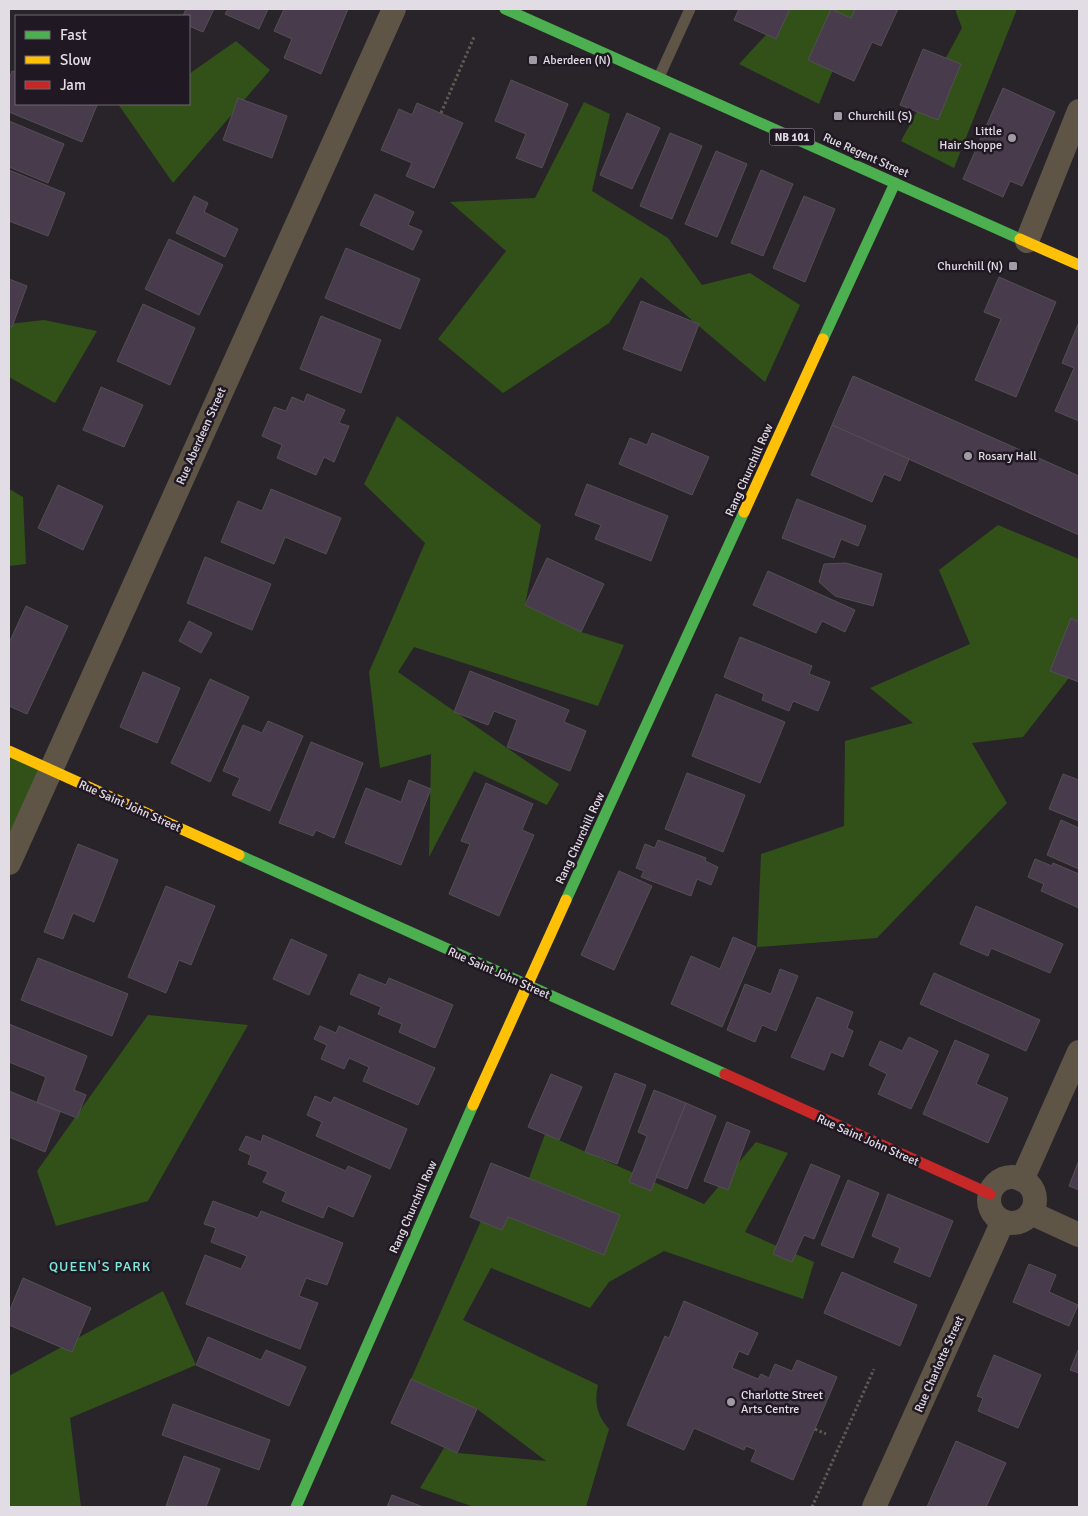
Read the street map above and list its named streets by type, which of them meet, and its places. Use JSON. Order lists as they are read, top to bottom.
{
  "streets": {
    "street": [
      "NB 101",
      "Rue Regent Street",
      "Rue Aberdeen Street",
      "Rang Churchill Row",
      "Rue Saint John Street",
      "Rue Charlotte Street"
    ]
  },
  "crossings": [
    ["Rue Regent Street", "Rang Churchill Row"],
    ["Rue Aberdeen Street", "Rue Saint John Street"],
    ["Rang Churchill Row", "Rue Saint John Street"],
    ["Rue Saint John Street", "Rue Charlotte Street"]
  ],
  "districts": ["QUEEN'S PARK"],
  "places": {
    "transit": ["Aberdeen (N)", "Churchill (S)", "Churchill (N)"],
    "other": ["Little Hair Shoppe", "Rosary Hall", "Charlotte Street Arts Centre"]
  },
  "legend": ["Fast", "Slow", "Jam"]
}
